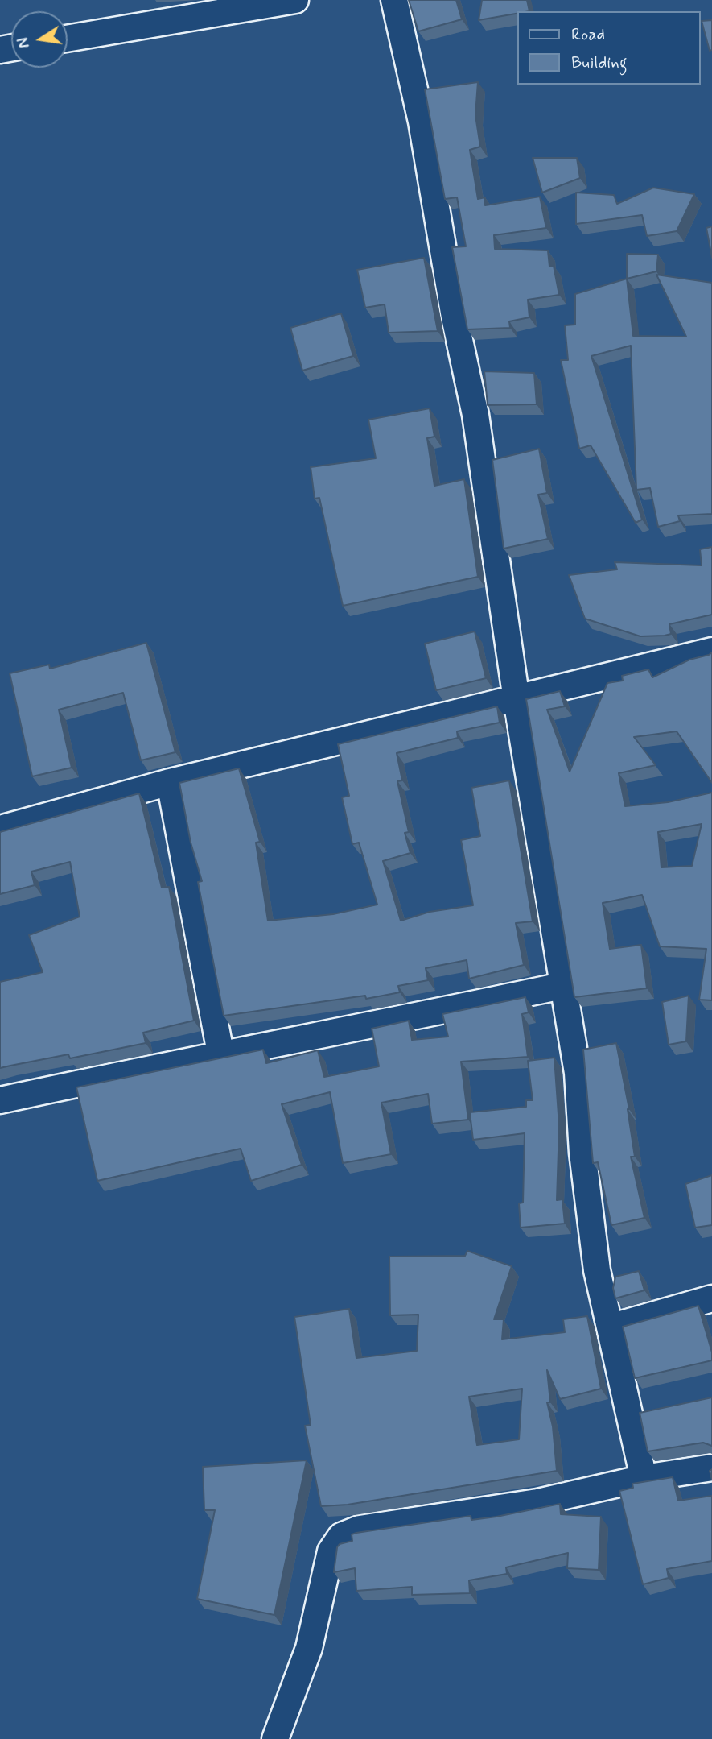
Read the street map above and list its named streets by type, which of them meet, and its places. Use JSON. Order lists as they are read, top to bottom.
{
  "legend": ["Road", "Building"],
  "north": "left"
}
